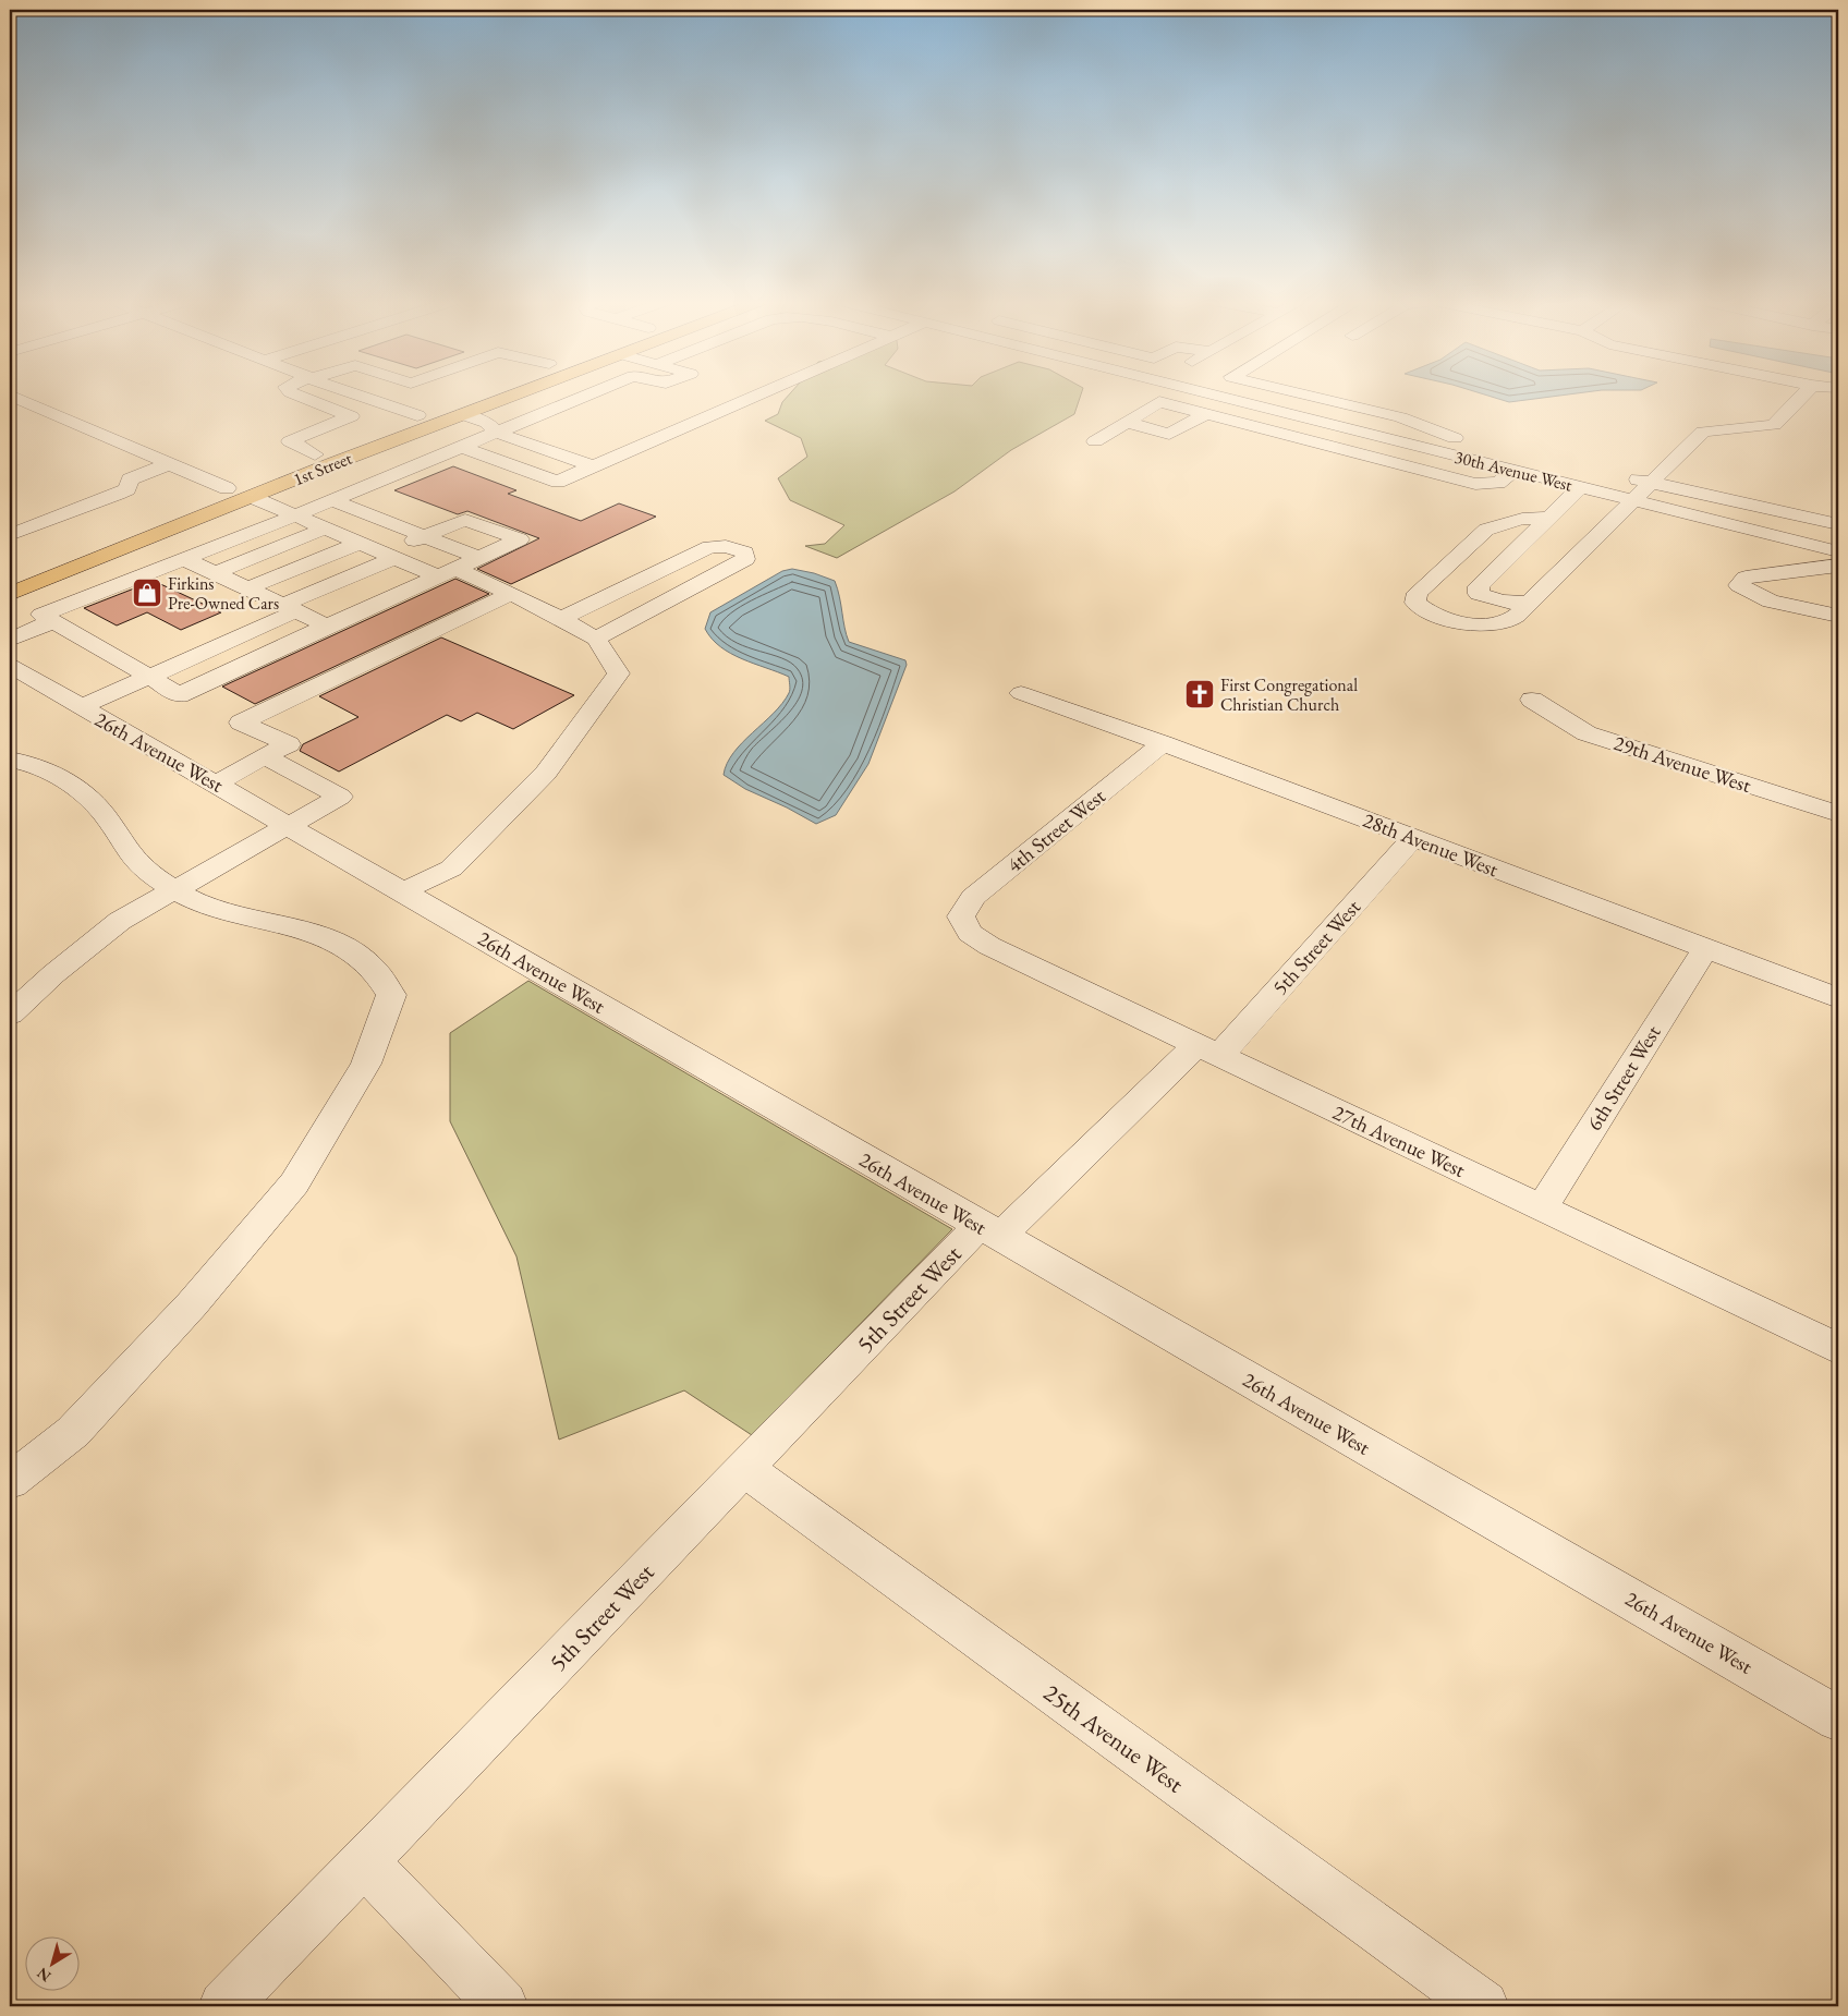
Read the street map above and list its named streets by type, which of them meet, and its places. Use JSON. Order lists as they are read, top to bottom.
{
  "streets": {
    "main road": ["1st Street"],
    "street": [
      "30th Avenue West",
      "26th Avenue West",
      "29th Avenue West",
      "4th Street West",
      "28th Avenue West",
      "5th Street West",
      "6th Street West",
      "27th Avenue West",
      "25th Avenue West"
    ]
  },
  "crossings": [
    ["26th Avenue West", "5th Street West"],
    ["4th Street West", "28th Avenue West"],
    ["4th Street West", "27th Avenue West"],
    ["28th Avenue West", "5th Street West"],
    ["28th Avenue West", "6th Street West"],
    ["5th Street West", "27th Avenue West"],
    ["5th Street West", "25th Avenue West"],
    ["6th Street West", "27th Avenue West"]
  ],
  "places": {
    "shop": ["Firkins Pre-Owned Cars"],
    "church": ["First Congregational Christian Church"]
  },
  "north": "bottom left"
}
